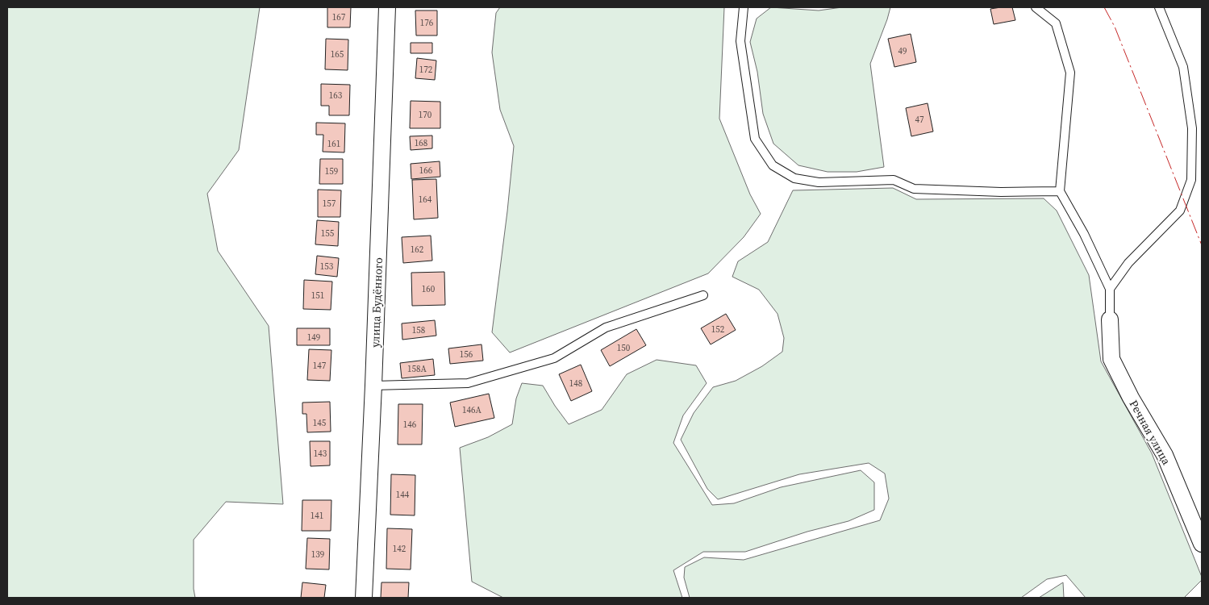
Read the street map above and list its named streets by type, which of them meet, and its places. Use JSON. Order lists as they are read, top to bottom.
{
  "streets": {
    "street": ["улица Будённого", "Речная улица"]
  },
  "house_numbers": [
    "167",
    "176",
    "49",
    "165",
    "172",
    "163",
    "170",
    "47",
    "168",
    "161",
    "166",
    "159",
    "164",
    "157",
    "155",
    "162",
    "153",
    "160",
    "151",
    "152",
    "158",
    "149",
    "150",
    "156",
    "147",
    "158А",
    "148",
    "146А",
    "145",
    "146",
    "143",
    "144",
    "141",
    "142",
    "139"
  ]
}
